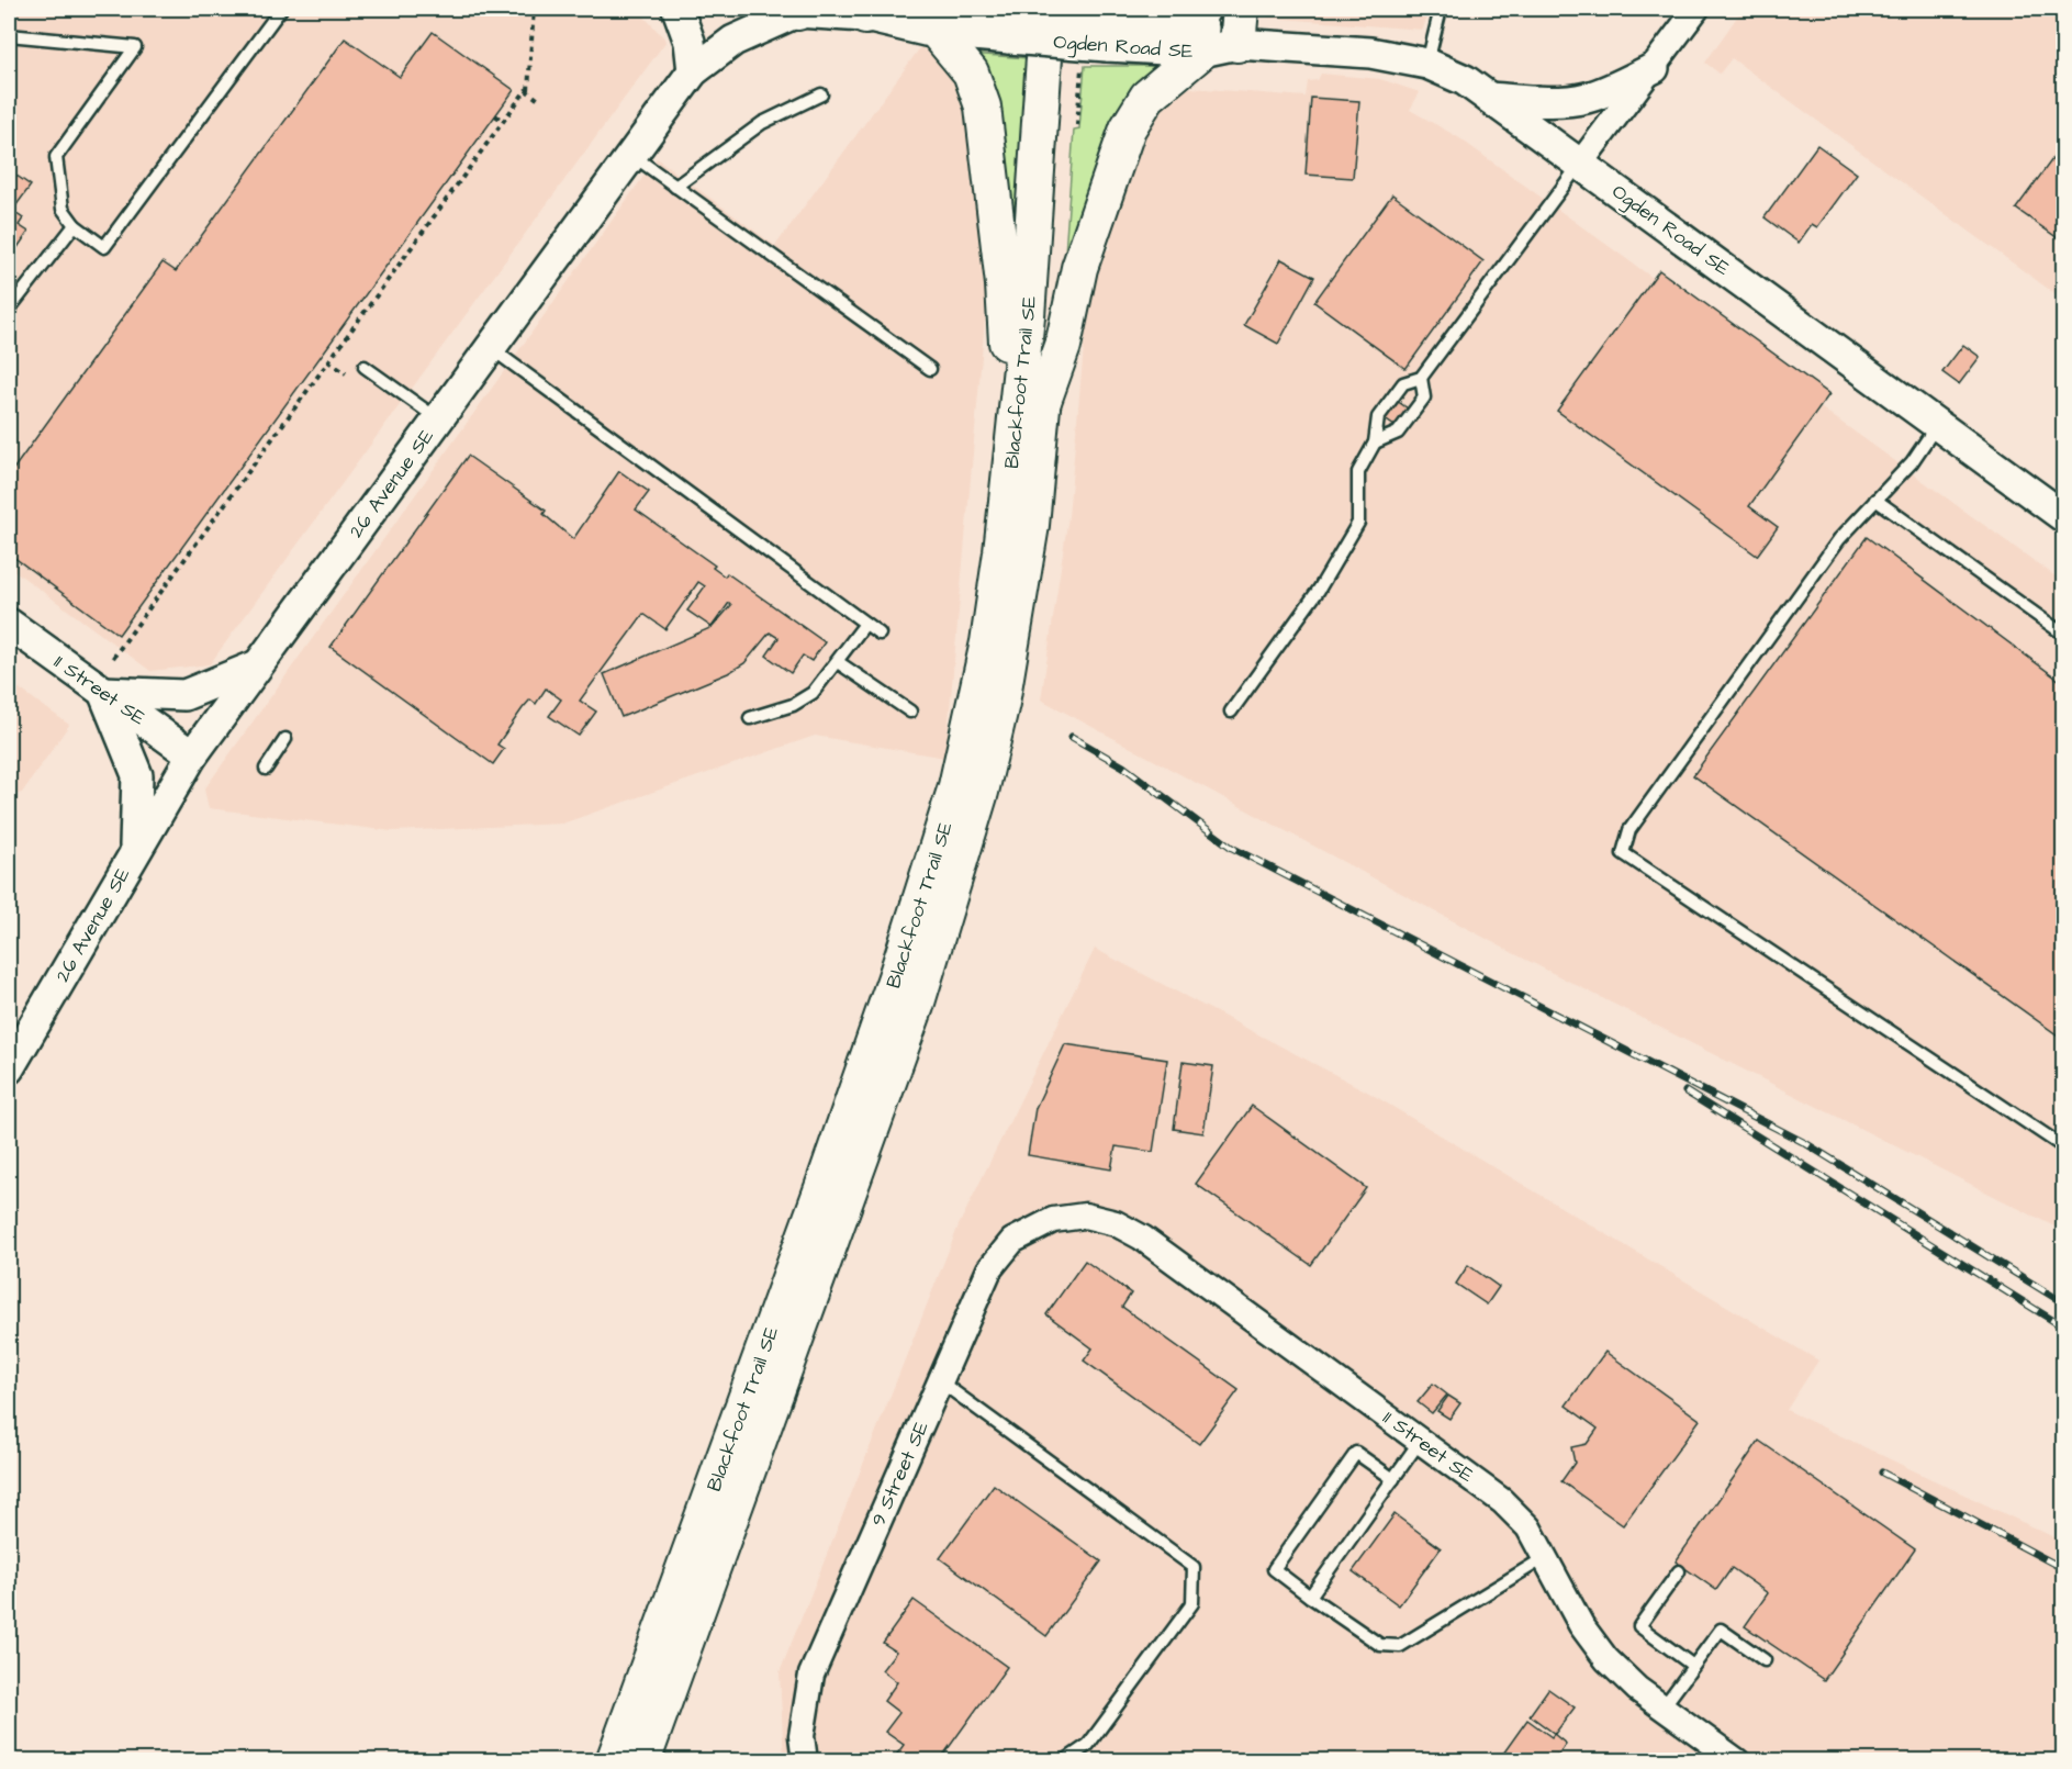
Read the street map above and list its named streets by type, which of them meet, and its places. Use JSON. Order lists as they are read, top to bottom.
{
  "streets": {
    "main road": ["Blackfoot Trail SE"],
    "street": [
      "Ogden Road SE",
      "26 Avenue SE",
      "11 Street SE",
      "9 Street SE"
    ]
  },
  "crossings": [
    ["Ogden Road SE", "26 Avenue SE"],
    ["26 Avenue SE", "11 Street SE"],
    ["11 Street SE", "9 Street SE"]
  ]
}
